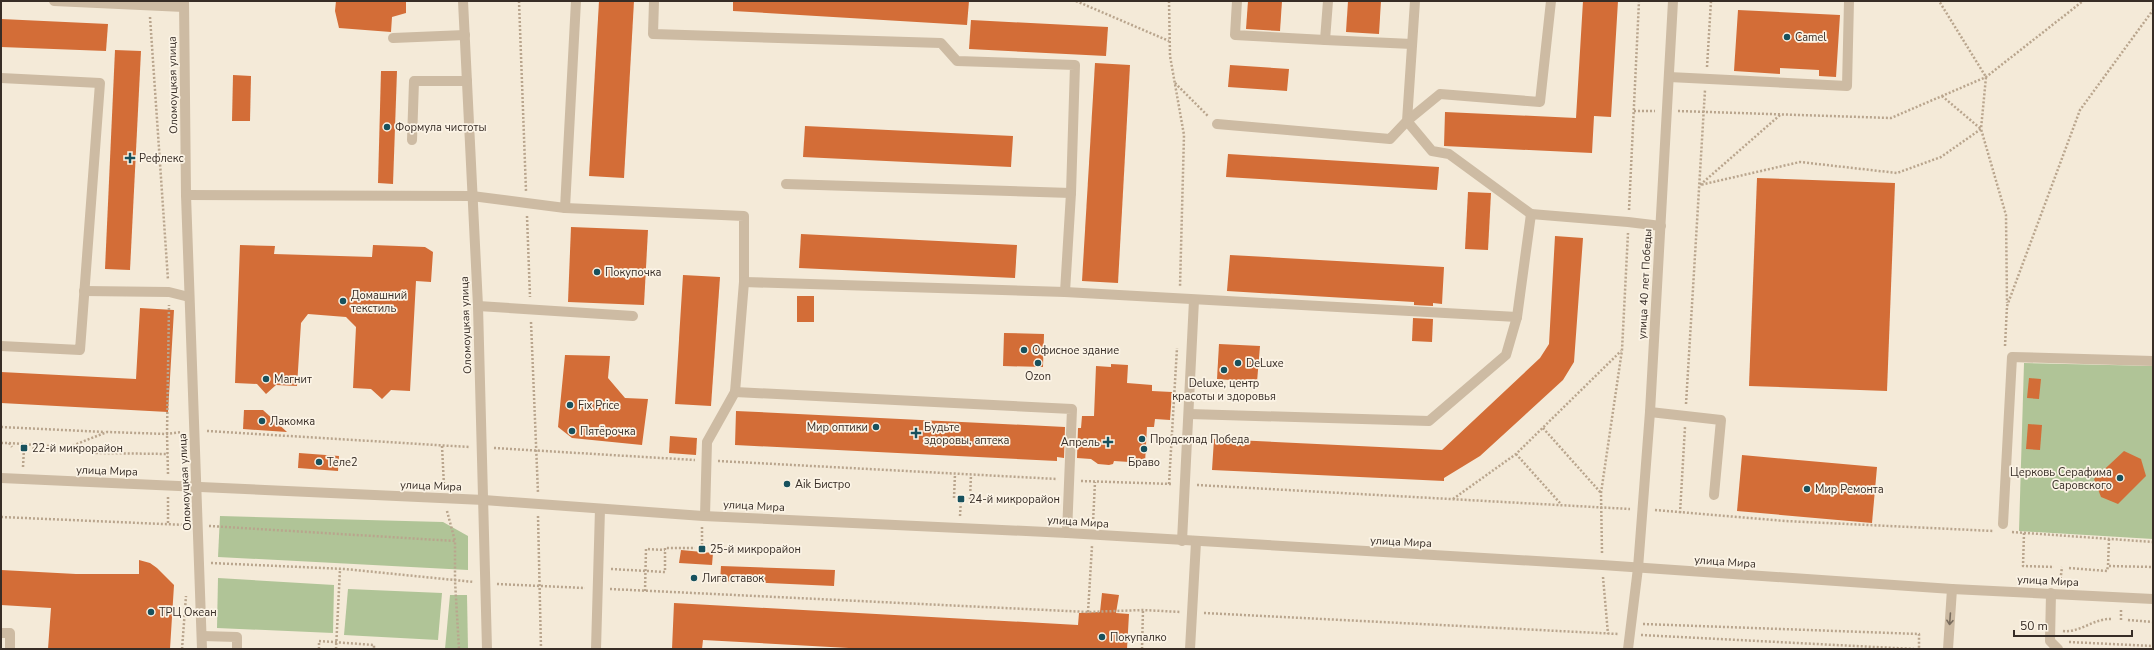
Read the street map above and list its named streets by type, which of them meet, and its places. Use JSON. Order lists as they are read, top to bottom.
{
  "streets": {
    "street": ["Оломоуцкая улица", "улица 40 лет Победы", "улица Мира"]
  },
  "crossings": [
    ["Оломоуцкая улица", "улица Мира"],
    ["улица 40 лет Победы", "улица Мира"]
  ],
  "places": {
    "other": [
      "Camel",
      "Формула чистоты",
      "Покупочка",
      "Домашний текстиль",
      "Офисное здание",
      "Ozon",
      "DeLuxe",
      "Deluxe, центр красоты и здоровья",
      "Магнит",
      "Fix Price",
      "Лакомка",
      "Мир оптики",
      "Пятёрочка",
      "Продсклад Победа",
      "Браво",
      "Теле2",
      "Церковь Серафима Саровского",
      "Aik Бистро",
      "Мир Ремонта",
      "Лига ставок",
      "ТРЦ Океан",
      "Покупалко"
    ],
    "health": ["Рефлекс", "Будьте здоровы, аптека", "Апрель"],
    "transit": ["22-й микрорайон", "24-й микрорайон", "25-й микрорайон"]
  },
  "scale_bar": "50 m"
}
